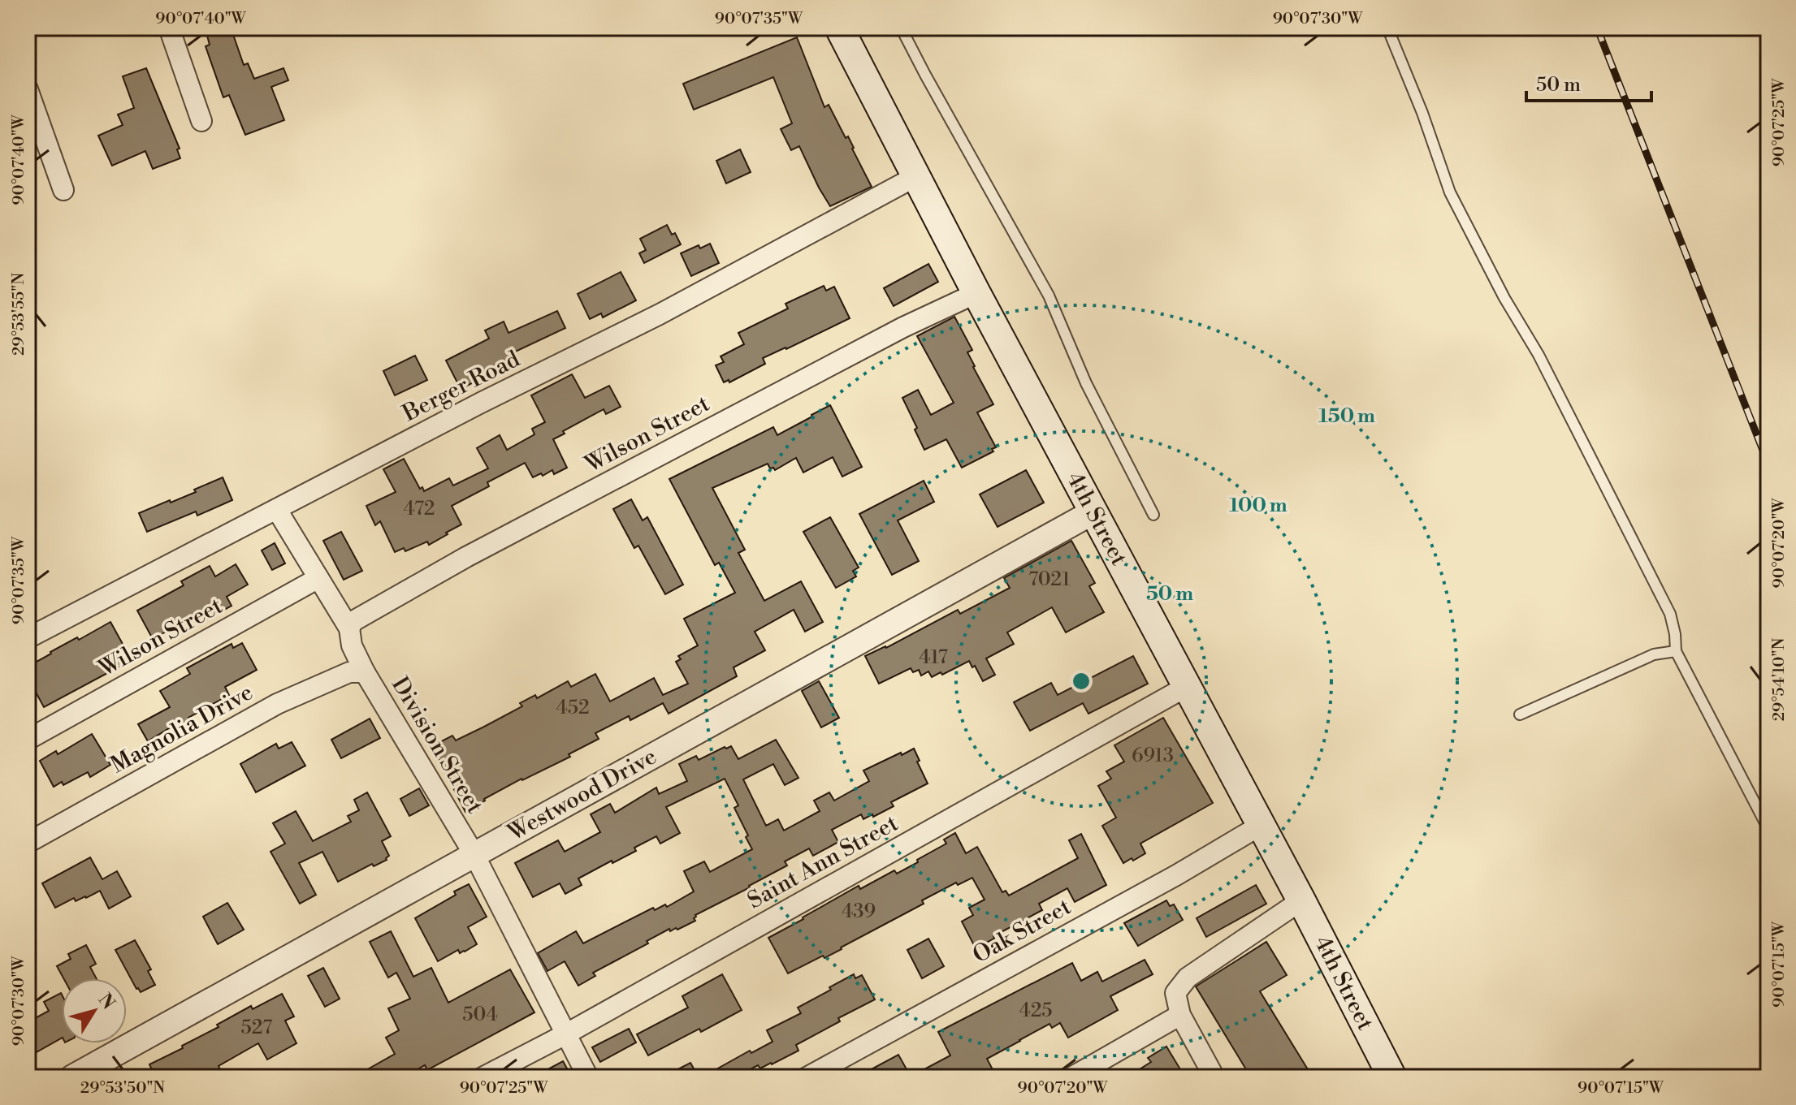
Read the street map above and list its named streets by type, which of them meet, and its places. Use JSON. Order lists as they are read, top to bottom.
{
  "streets": {
    "main road": ["4th Street"],
    "street": [
      "Berger Road",
      "Wilson Street",
      "Magnolia Drive",
      "Division Street",
      "Westwood Drive",
      "Saint Ann Street",
      "Oak Street"
    ]
  },
  "crossings": [
    ["Berger Road", "4th Street"],
    ["Berger Road", "Division Street"],
    ["Wilson Street", "4th Street"],
    ["Wilson Street", "Division Street"],
    ["4th Street", "Westwood Drive"],
    ["4th Street", "Saint Ann Street"],
    ["4th Street", "Oak Street"],
    ["Magnolia Drive", "Division Street"],
    ["Division Street", "Westwood Drive"],
    ["Division Street", "Saint Ann Street"]
  ],
  "house_numbers": [
    "472",
    "7021",
    "417",
    "452",
    "6913",
    "439",
    "425",
    "504",
    "527"
  ],
  "scale_bar": "50 m",
  "north": "top right",
  "coordinates": [
    "90°07'40\"W",
    "90°07'35\"W",
    "90°07'30\"W",
    "90°07'25\"W",
    "29°53'55\"N",
    "90°07'20\"W",
    "29°54'10\"N",
    "90°07'15\"W",
    "29°53'50\"N"
  ],
  "rings": ["150 m", "100 m", "50 m"]
}
